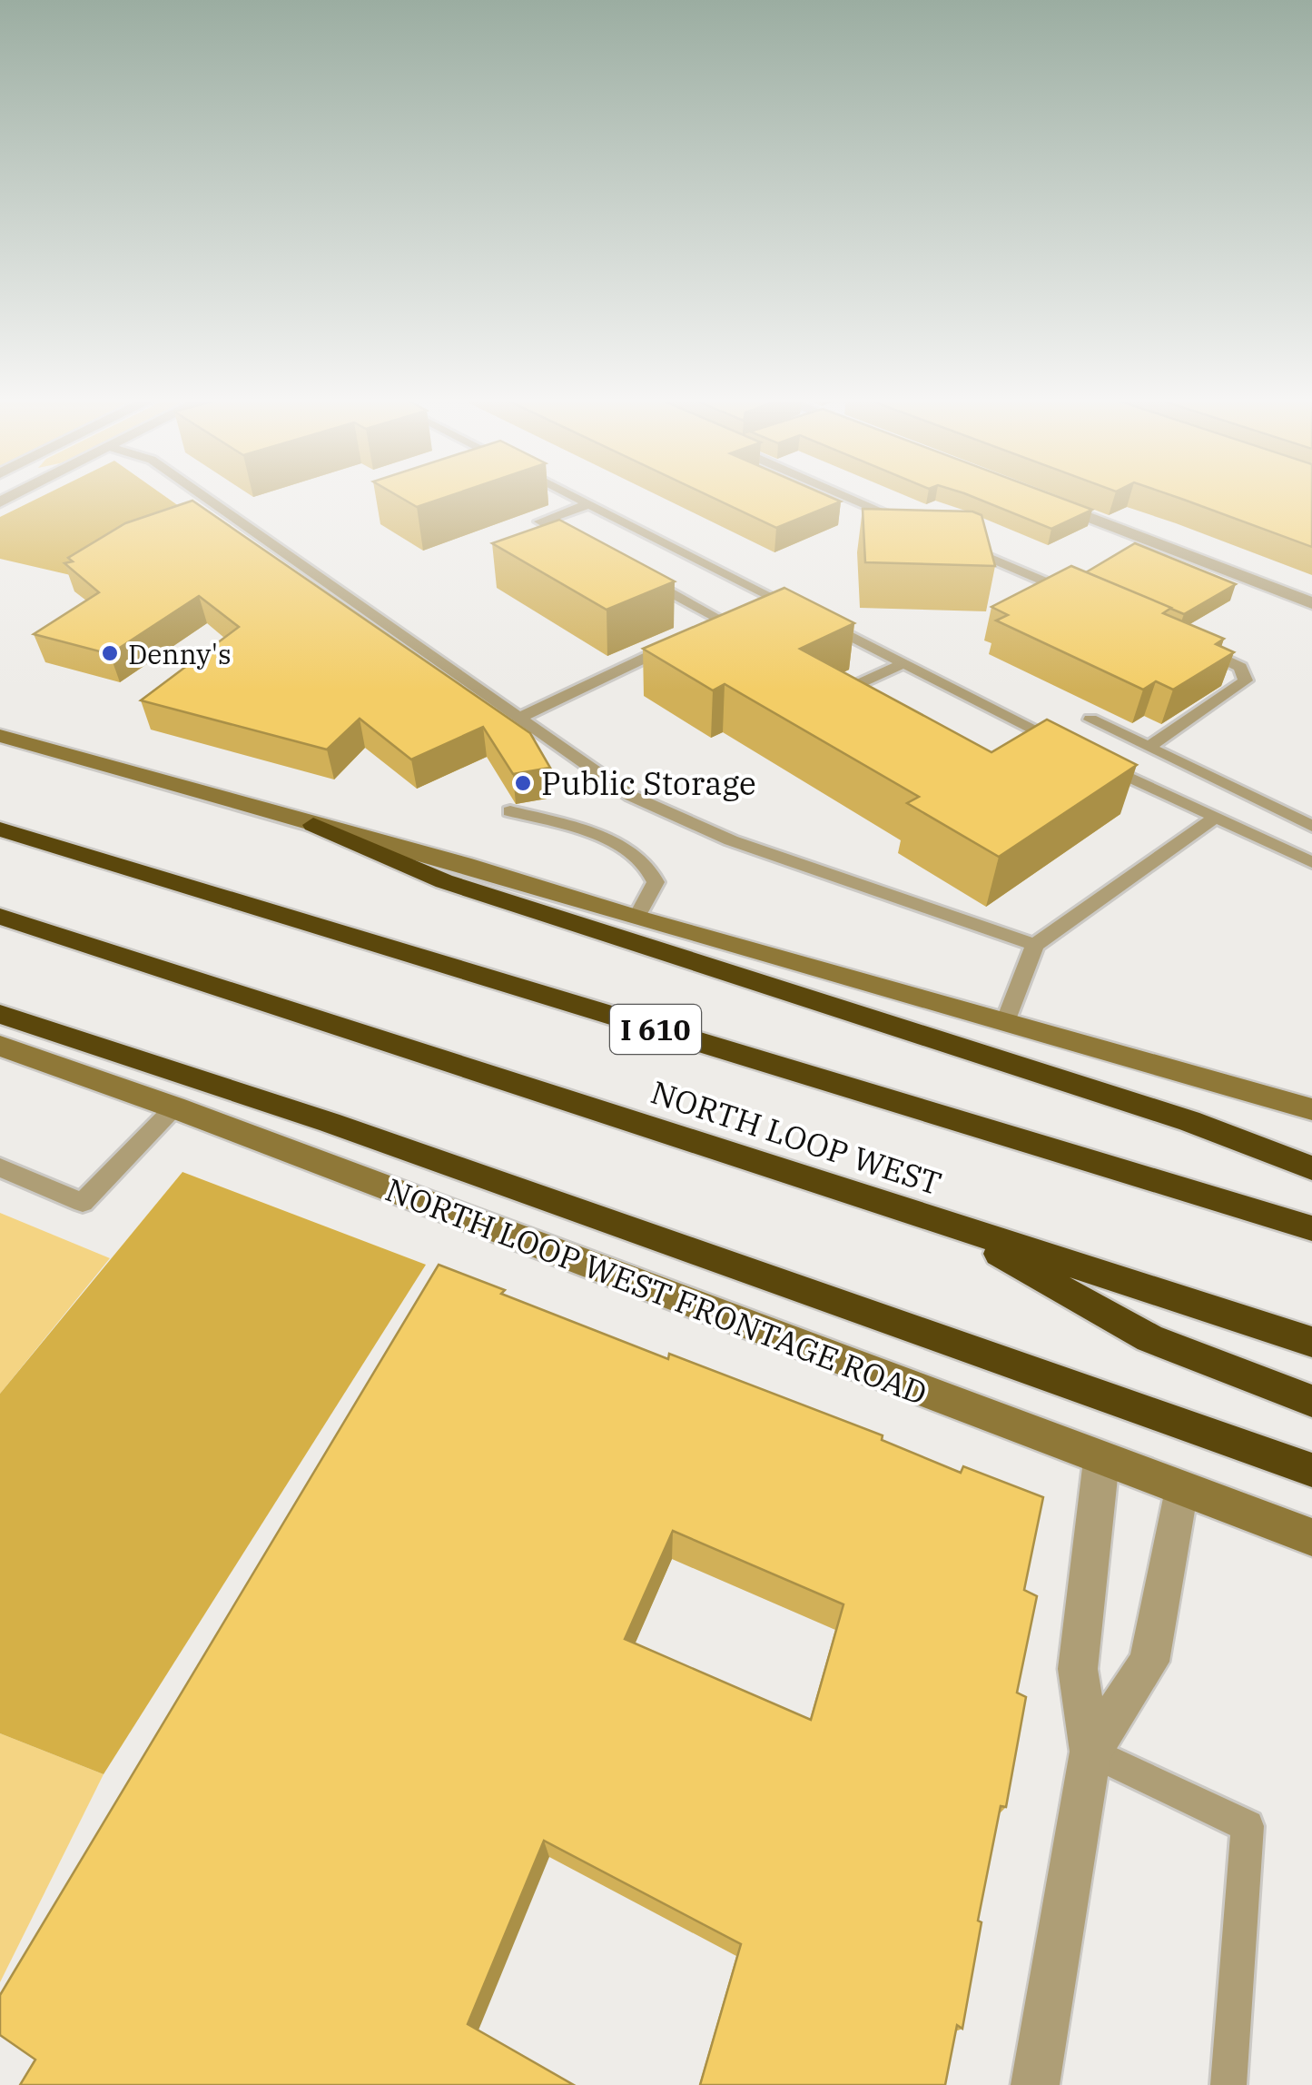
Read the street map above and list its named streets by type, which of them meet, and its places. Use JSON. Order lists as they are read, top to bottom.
{
  "streets": {
    "highway": ["I 610", "NORTH LOOP WEST"],
    "main road": ["NORTH LOOP WEST FRONTAGE ROAD"]
  },
  "places": ["Denny's", "Public Storage"]
}
